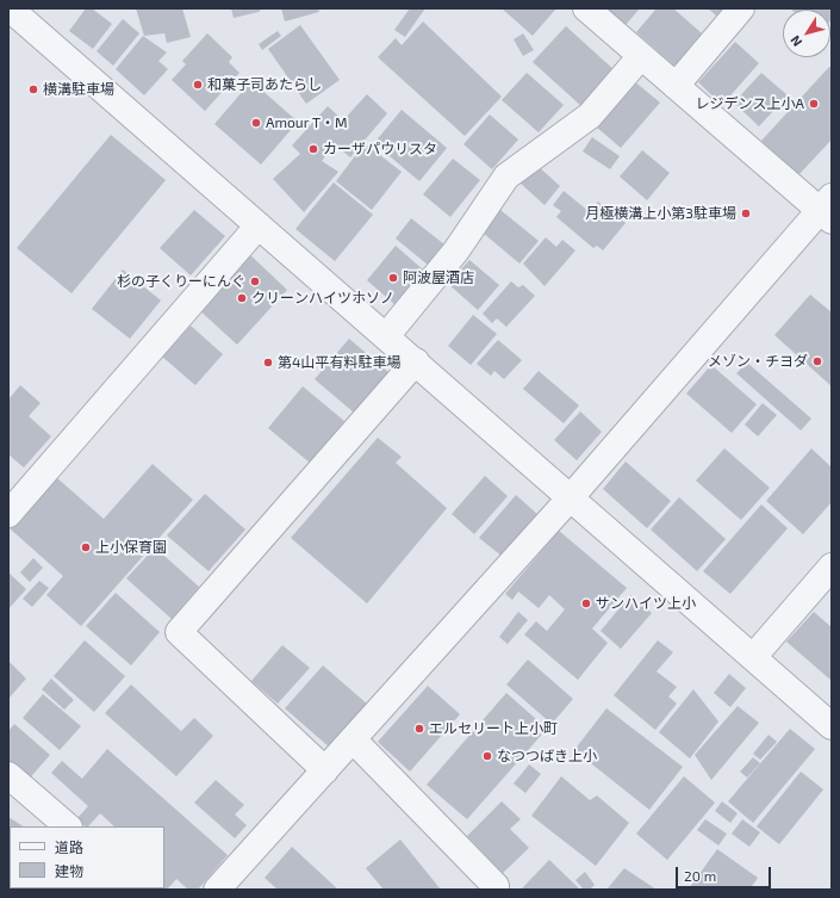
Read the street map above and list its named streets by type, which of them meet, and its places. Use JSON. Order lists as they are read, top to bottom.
{
  "places": [
    "和菓子司あたらし",
    "横溝駐車場",
    "レジデンス上小A",
    "Amour T・M",
    "カーザパウリスタ",
    "月極横溝上小第3駐車場",
    "阿波屋酒店",
    "杉の子くりーにんぐ",
    "クリーンハイツホソノ",
    "メゾン・チヨダ",
    "第4山平有料駐車場",
    "上小保育園",
    "サンハイツ上小",
    "エルセリート上小町",
    "なつつばき上小"
  ],
  "legend": ["道路", "建物"],
  "scale_bar": "20 m",
  "north": "bottom left"
}
